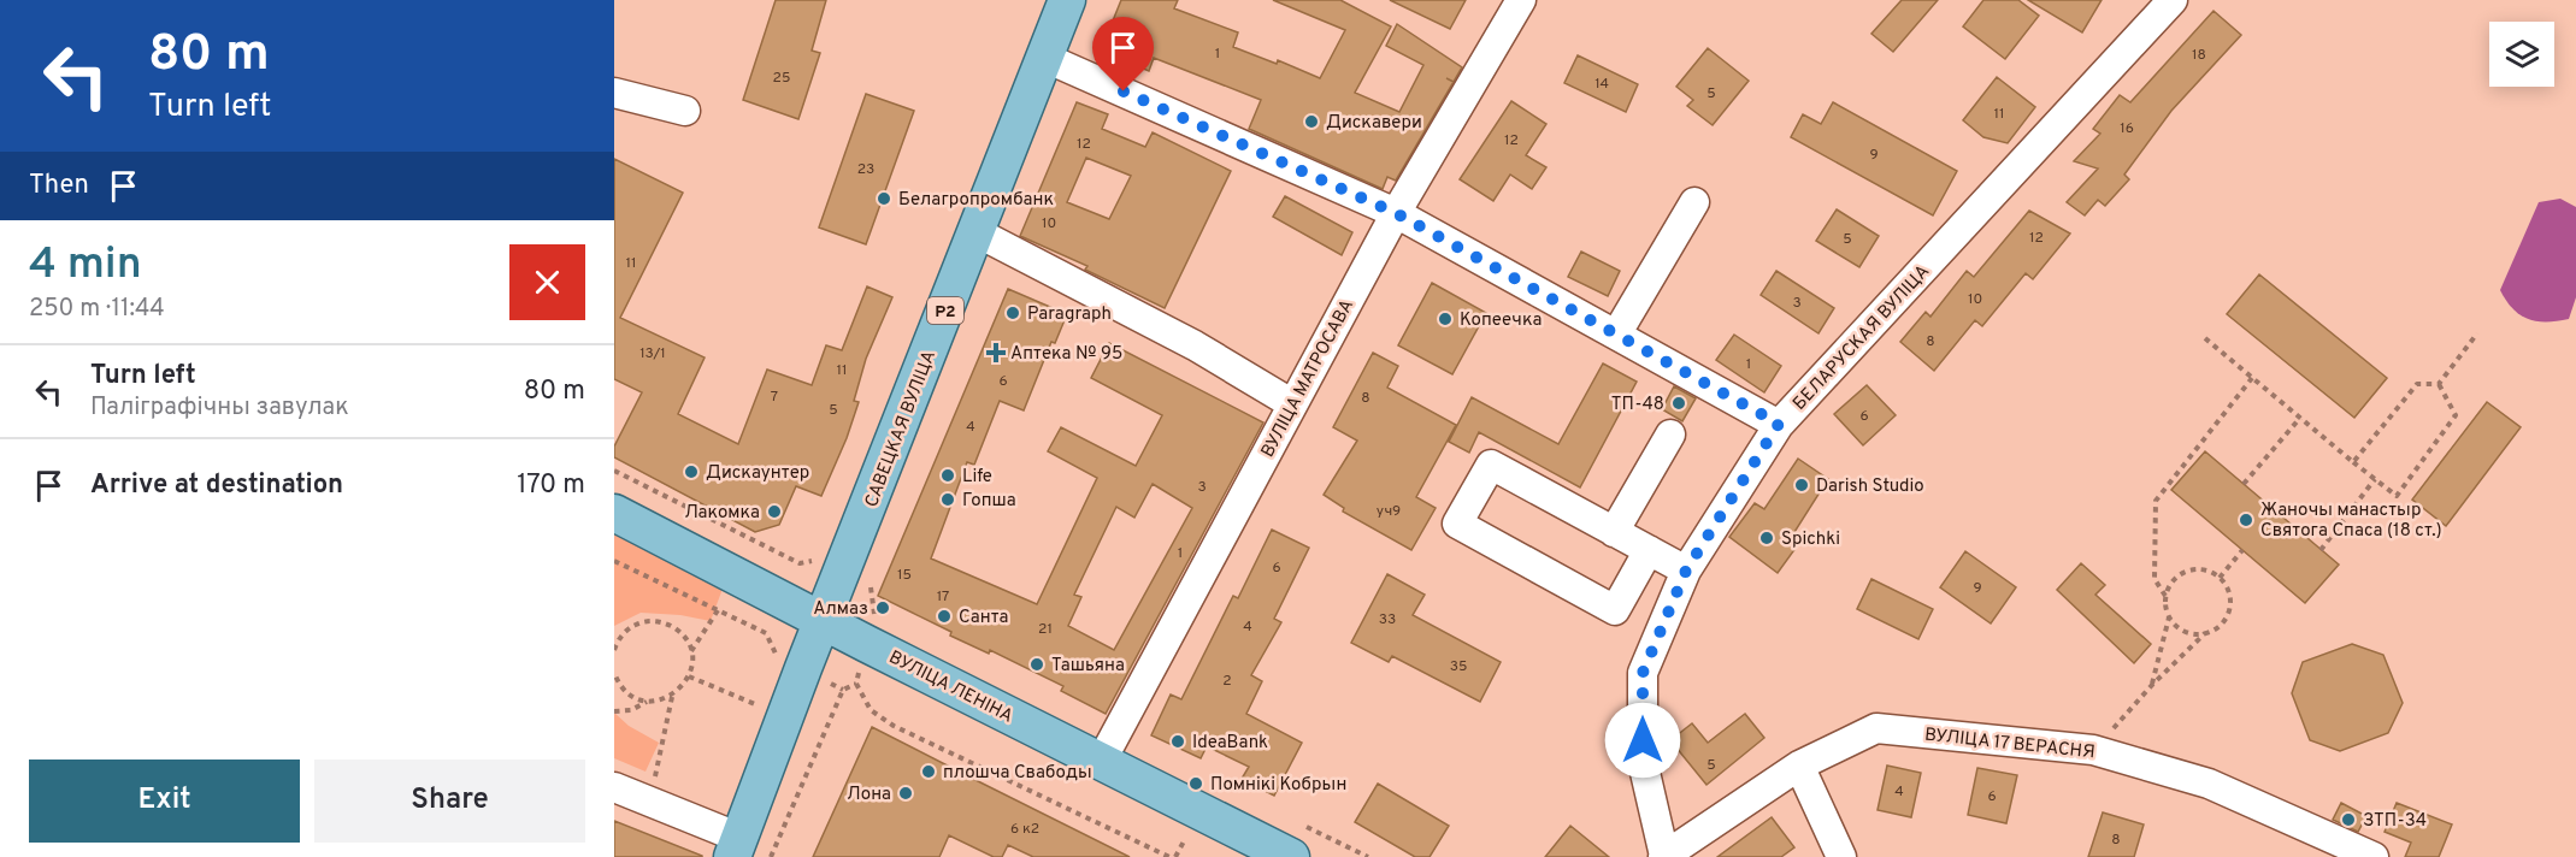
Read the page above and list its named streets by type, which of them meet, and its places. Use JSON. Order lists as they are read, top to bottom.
{
  "streets": {
    "main road": ["Р2", "САВЕЦКАЯ ВУЛІЦА", "ВУЛІЦА ЛЕНІНА"],
    "street": ["БЕЛАРУСКАЯ ВУЛІЦА", "ВУЛІЦА МАТРОСАВА", "ВУЛІЦА 17 ВЕРАСНЯ"]
  },
  "crossings": [
    ["БЕЛАРУСКАЯ ВУЛІЦА", "ВУЛІЦА 17 ВЕРАСНЯ"],
    ["ВУЛІЦА МАТРОСАВА", "ВУЛІЦА ЛЕНІНА"],
    ["САВЕЦКАЯ ВУЛІЦА", "ВУЛІЦА ЛЕНІНА"]
  ],
  "places": {
    "other": [
      "Дискавери",
      "Белагропромбанк",
      "Paragraph",
      "Копеечка",
      "ТП-48",
      "Дискаунтер",
      "Life",
      "Darish Studio",
      "Гопша",
      "Лакомка",
      "Жаночы манастыр Святога Спаса (18 ст.)",
      "Spichki",
      "Алмаз",
      "Санта",
      "Ташьяна",
      "IdeaBank",
      "плошча Свабоды",
      "Помнікі Кобрын",
      "Лона",
      "ЗТП-34"
    ],
    "health": ["Аптека № 95"]
  },
  "house_numbers": [
    "1",
    "18",
    "25",
    "14",
    "5",
    "11",
    "16",
    "12",
    "12",
    "9",
    "23",
    "10",
    "12",
    "5",
    "11",
    "10",
    "3",
    "8",
    "13/1",
    "1",
    "11",
    "6",
    "7",
    "8",
    "5",
    "6",
    "4",
    "3",
    "уч9",
    "1",
    "6",
    "15",
    "9",
    "17",
    "33",
    "4",
    "21",
    "35",
    "2",
    "5",
    "4",
    "6",
    "6 к2",
    "8"
  ],
  "page": {
    "turn": ["80 m", "Turn left"],
    "then": "Then",
    "heading": ["4 min", "250 m · 11:44"],
    "list": [
      {
        "name": "Turn left",
        "note": "Паліграфічны завулак",
        "value": "80 m"
      },
      {
        "name": "Arrive at destination",
        "value": "170 m"
      }
    ],
    "buttons": ["Exit", "Share"]
  }
}
